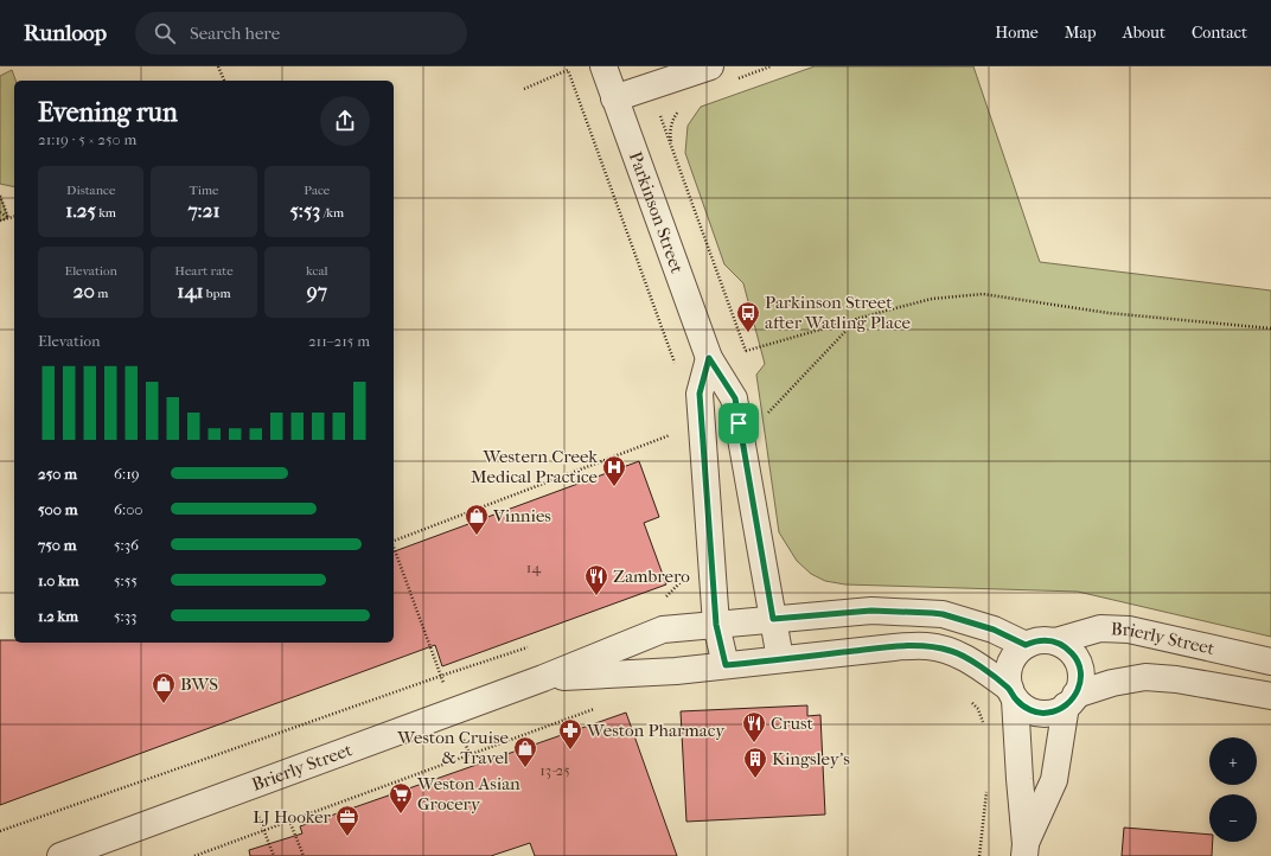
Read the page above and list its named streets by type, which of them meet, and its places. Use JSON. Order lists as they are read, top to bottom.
{
  "streets": {
    "street": ["Parkinson Street", "Brierly Street"]
  },
  "crossings": [
    ["Parkinson Street", "Brierly Street"]
  ],
  "places": {
    "bus stop": ["Parkinson Street after Watling Place"],
    "hospital": ["Western Creek Medical Practice"],
    "shop": ["Vinnies", "BWS", "Weston Cruise & Travel"],
    "restaurant": ["Zambrero", "Crust"],
    "pharmacy": ["Weston Pharmacy"],
    "building": ["Kingsley's"],
    "supermarket": ["Weston Asian Grocery"],
    "office": ["LJ Hooker"]
  },
  "house_numbers": ["14", "13-25"],
  "page": {
    "header": "Runloop",
    "search": "Search here",
    "nav": [
      "Home",
      "Map",
      "About",
      "Contact"
    ],
    "heading": ["Evening run", "21:19 · 5 × 250 m"],
    "stats": [
      ["Distance", "1.25 km"],
      ["Time", "7:21"],
      ["Pace", "5:53 /km"],
      ["Elevation", "20 m"],
      ["Heart rate", "141 bpm"],
      ["kcal", "97"]
    ],
    "chart": ["Elevation", "211–215 m"],
    "list": [
      {
        "name": "250 m",
        "note": "6:19"
      },
      {
        "name": "500 m",
        "note": "6:00"
      },
      {
        "name": "750 m",
        "note": "5:36"
      },
      {
        "name": "1.0 km",
        "note": "5:55"
      },
      {
        "name": "1.2 km",
        "note": "5:33"
      }
    ],
    "map_buttons": ["+", "−"]
  }
}
